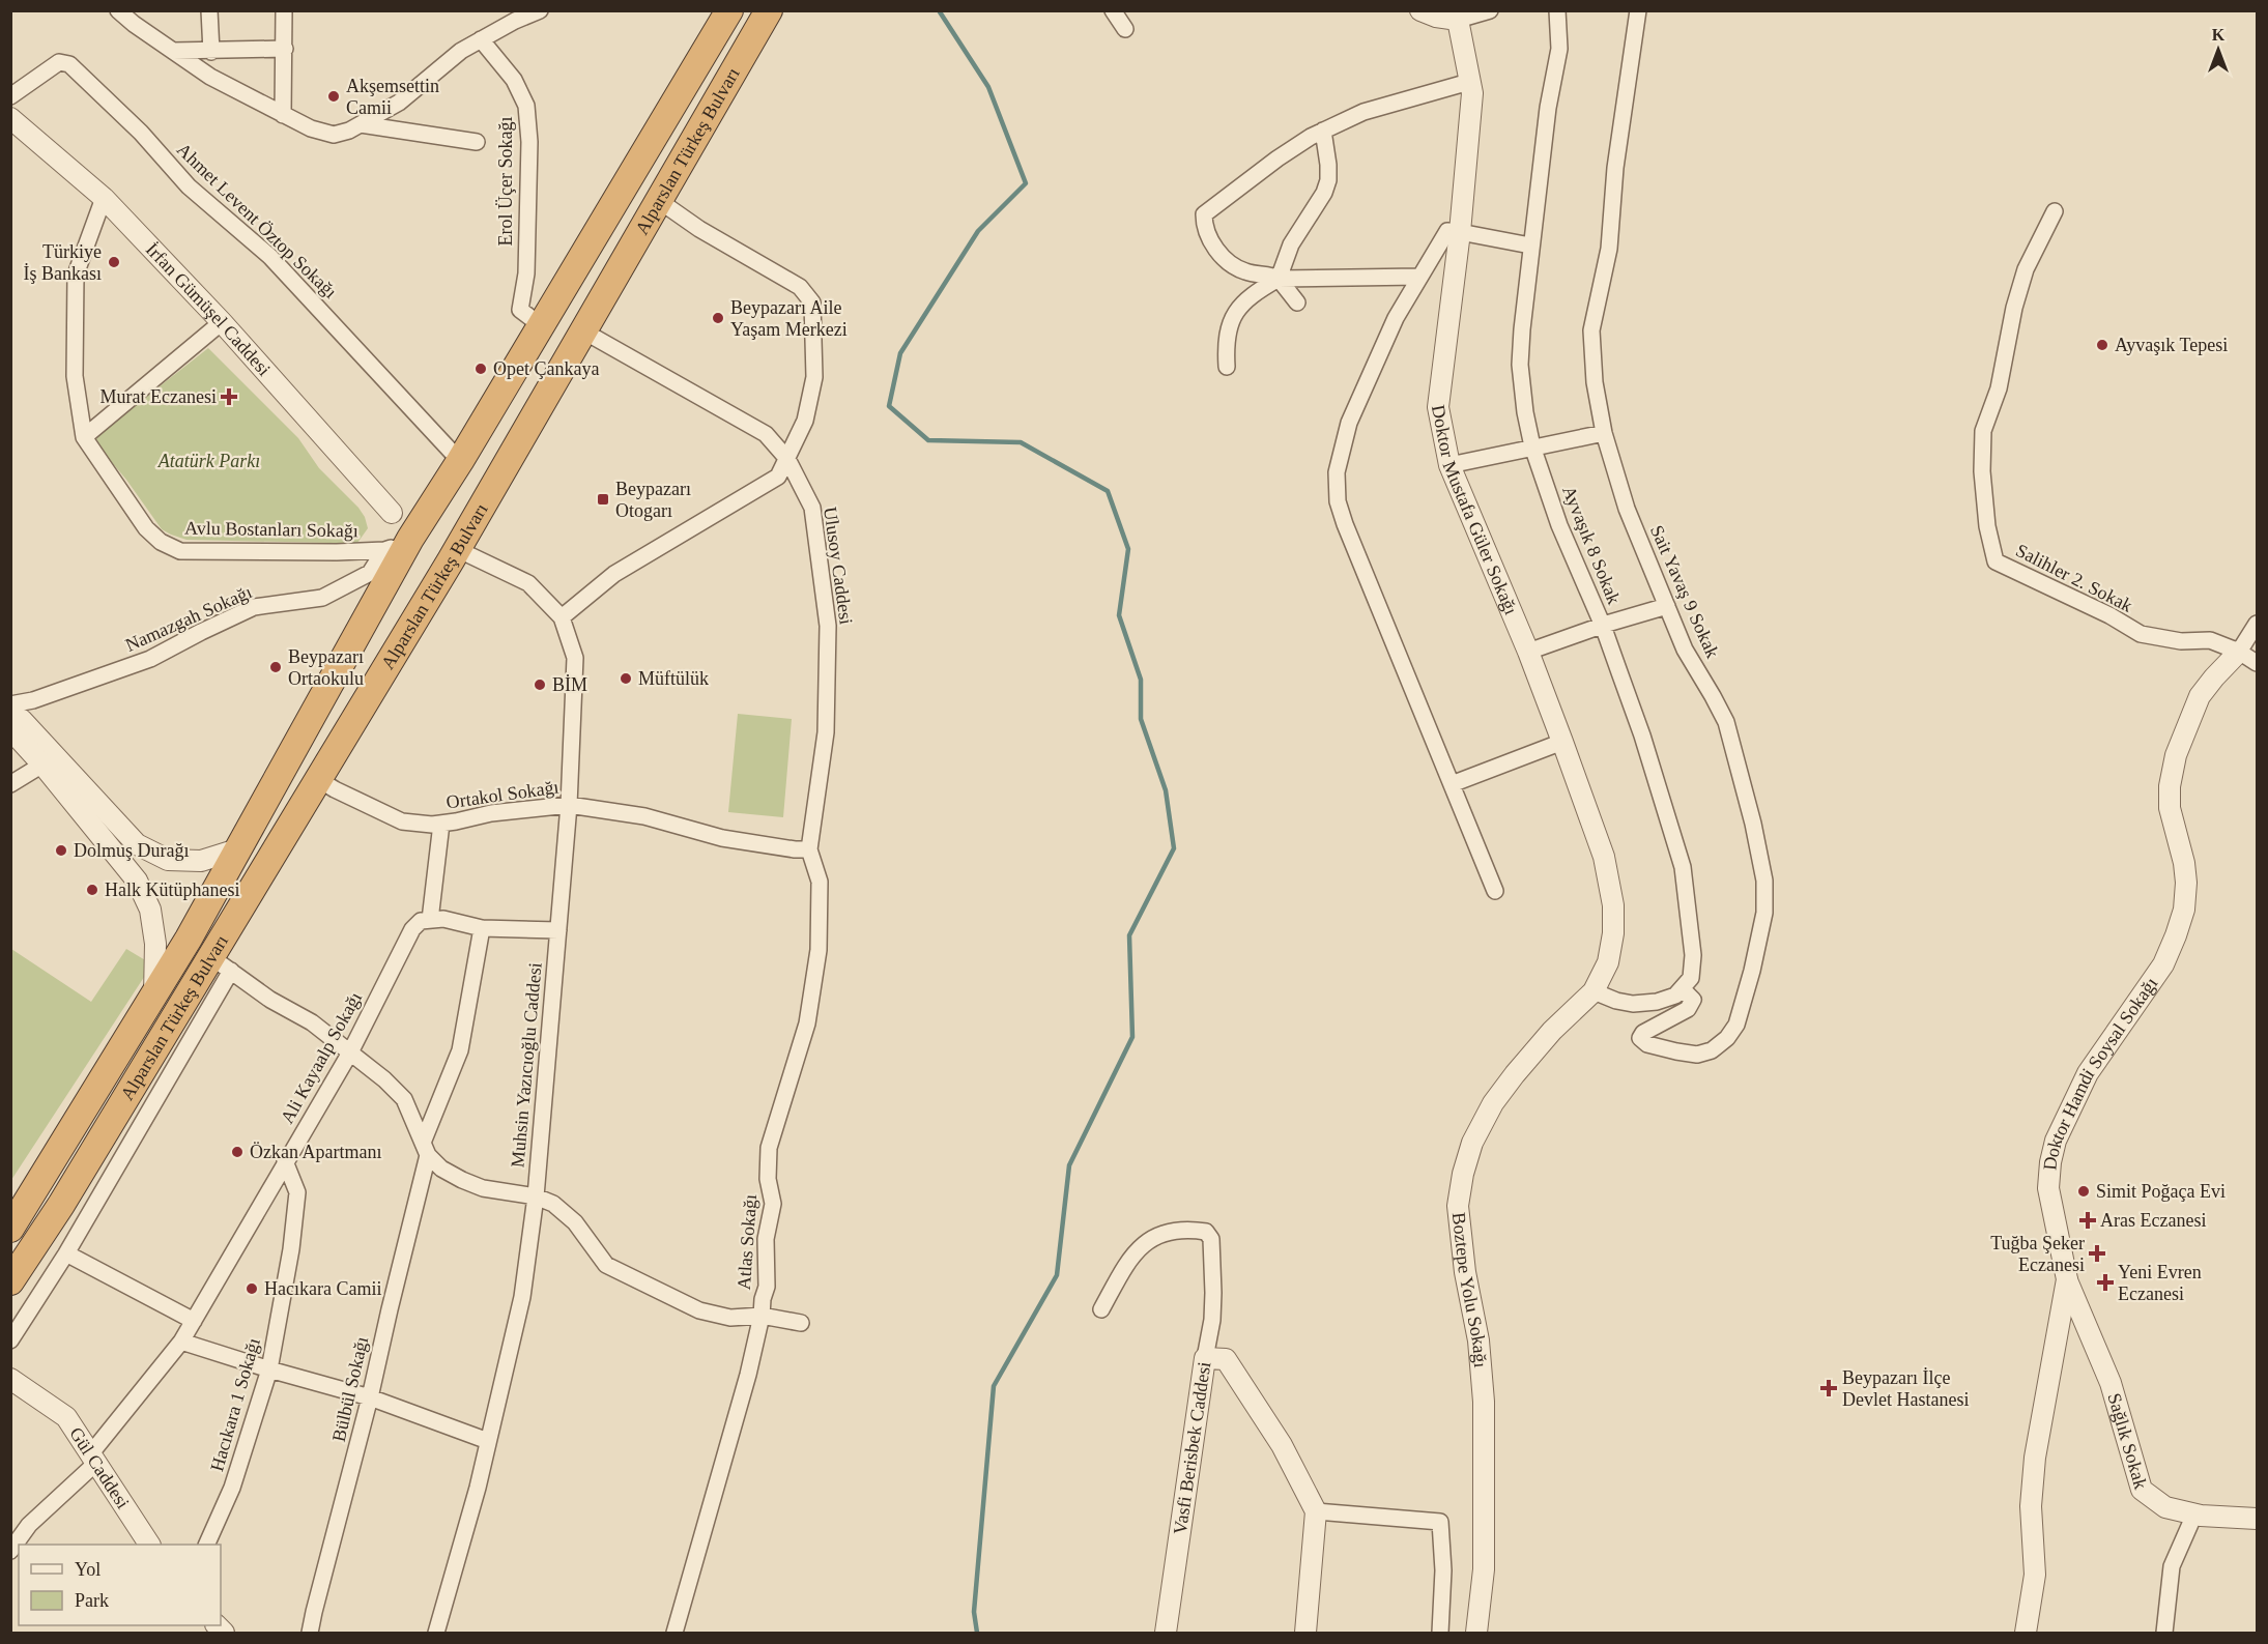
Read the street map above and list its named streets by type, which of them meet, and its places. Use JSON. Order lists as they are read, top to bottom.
{
  "streets": {
    "highway": ["Alparslan Türkeş Bulvarı"],
    "street": [
      "Erol Üçer Sokağı",
      "Ahmet Levent Öztop Sokağı",
      "İrfan Gümüşel Caddesi",
      "Doktor Mustafa Güler Sokağı",
      "Avlu Bostanları Sokağı",
      "Ayvaşık 8 Sokak",
      "Ulusoy Caddesi",
      "Salihler 2. Sokak",
      "Sait Yavaş 9 Sokak",
      "Namazgah Sokağı",
      "Ortakol Sokağı",
      "Ali Kayaalp Sokağı",
      "Muhsin Yazıcıoğlu Caddesi",
      "Doktor Hamdi Soysal Sokağı",
      "Atlas Sokağı",
      "Boztepe Yolu Sokağı",
      "Bülbül Sokağı",
      "Hacıkara 1 Sokağı",
      "Sağlık Sokak",
      "Vasfi Berisbek Caddesi",
      "Gül Caddesi"
    ]
  },
  "crossings": [
    ["Alparslan Türkeş Bulvarı", "Erol Üçer Sokağı"],
    ["Alparslan Türkeş Bulvarı", "Ahmet Levent Öztop Sokağı"],
    ["Alparslan Türkeş Bulvarı", "İrfan Gümüşel Caddesi"],
    ["Alparslan Türkeş Bulvarı", "Avlu Bostanları Sokağı"],
    ["Alparslan Türkeş Bulvarı", "Ulusoy Caddesi"],
    ["Alparslan Türkeş Bulvarı", "Namazgah Sokağı"],
    ["Alparslan Türkeş Bulvarı", "Ortakol Sokağı"],
    ["Alparslan Türkeş Bulvarı", "Muhsin Yazıcıoğlu Caddesi"],
    ["İrfan Gümüşel Caddesi", "Avlu Bostanları Sokağı"],
    ["İrfan Gümüşel Caddesi", "Namazgah Sokağı"],
    ["İrfan Gümüşel Caddesi", "Muhsin Yazıcıoğlu Caddesi"],
    ["Doktor Mustafa Güler Sokağı", "Boztepe Yolu Sokağı"],
    ["Avlu Bostanları Sokağı", "Namazgah Sokağı"],
    ["Avlu Bostanları Sokağı", "Muhsin Yazıcıoğlu Caddesi"],
    ["Ayvaşık 8 Sokak", "Sait Yavaş 9 Sokak"],
    ["Ulusoy Caddesi", "Ortakol Sokağı"],
    ["Ulusoy Caddesi", "Atlas Sokağı"],
    ["Salihler 2. Sokak", "Doktor Hamdi Soysal Sokağı"],
    ["Namazgah Sokağı", "Muhsin Yazıcıoğlu Caddesi"],
    ["Ortakol Sokağı", "Muhsin Yazıcıoğlu Caddesi"],
    ["Ortakol Sokağı", "Atlas Sokağı"],
    ["Ali Kayaalp Sokağı", "Hacıkara 1 Sokağı"],
    ["Ali Kayaalp Sokağı", "Gül Caddesi"],
    ["Doktor Hamdi Soysal Sokağı", "Sağlık Sokak"]
  ],
  "parks": ["Atatürk Parkı"],
  "places": {
    "other": [
      "Akşemsettin Camii",
      "Türkiye İş Bankası",
      "Beypazarı Aile Yaşam Merkezi",
      "Ayvaşık Tepesi",
      "Opet Çankaya",
      "Beypazarı Ortaokulu",
      "Müftülük",
      "BİM",
      "Dolmuş Durağı",
      "Halk Kütüphanesi",
      "Özkan Apartmanı",
      "Simit Poğaça Evi",
      "Hacıkara Camii"
    ],
    "health": [
      "Murat Eczanesi",
      "Aras Eczanesi",
      "Tuğba Şeker Eczanesi",
      "Yeni Evren Eczanesi",
      "Beypazarı İlçe Devlet Hastanesi"
    ],
    "transit": ["Beypazarı Otogarı"]
  },
  "legend": ["Yol", "Park"],
  "north": "top"
}
